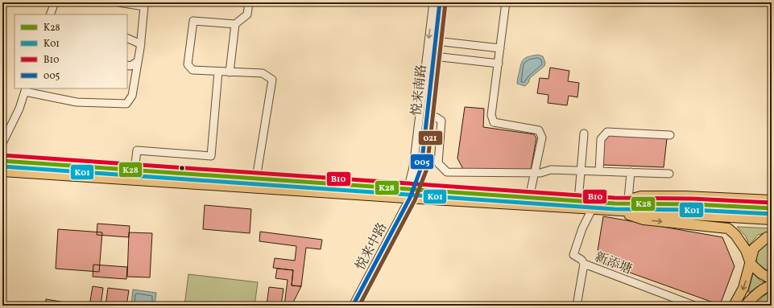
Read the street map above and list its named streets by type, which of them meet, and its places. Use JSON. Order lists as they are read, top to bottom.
{
  "streets": {
    "street": ["悦来南路", "悦来中路", "新添塘"]
  },
  "crossings": [
    ["悦来南路", "悦来中路"]
  ],
  "lines": [
    "transit line 005",
    "transit line 021",
    "transit line B10",
    "transit line K28",
    "transit line K01"
  ],
  "legend": [
    "K28",
    "K01",
    "B10",
    "005"
  ]
}
